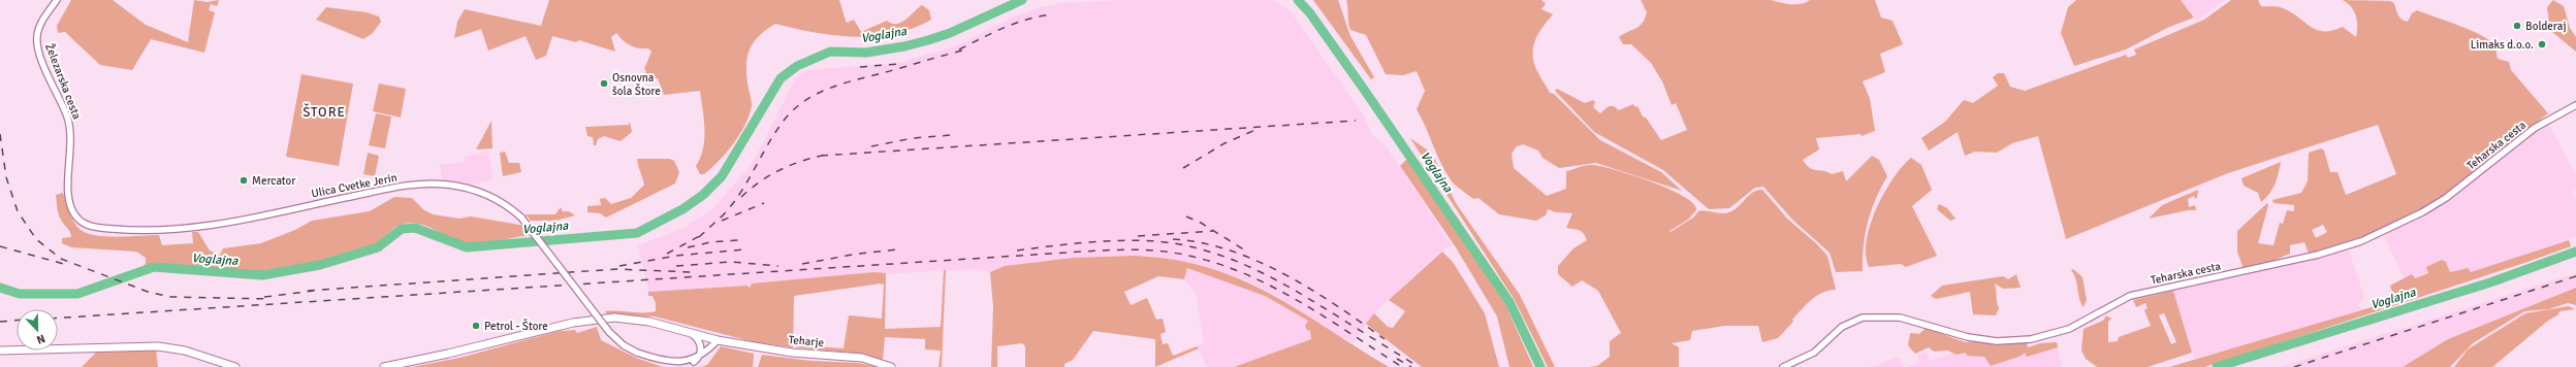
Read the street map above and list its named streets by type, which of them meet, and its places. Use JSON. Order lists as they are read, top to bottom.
{
  "streets": {
    "main road": ["Teharje"],
    "street": ["Železarska cesta", "Teharska cesta", "Ulica Cvetke Jerin"]
  },
  "crossings": [
    ["Železarska cesta", "Ulica Cvetke Jerin"]
  ],
  "districts": ["ŠTORE"],
  "water": ["Voglajna"],
  "places": [
    "Bolderaj",
    "Limaks d.o.o.",
    "Osnovna šola Štore",
    "Mercator",
    "Petrol - Štore"
  ],
  "north": "bottom"
}
